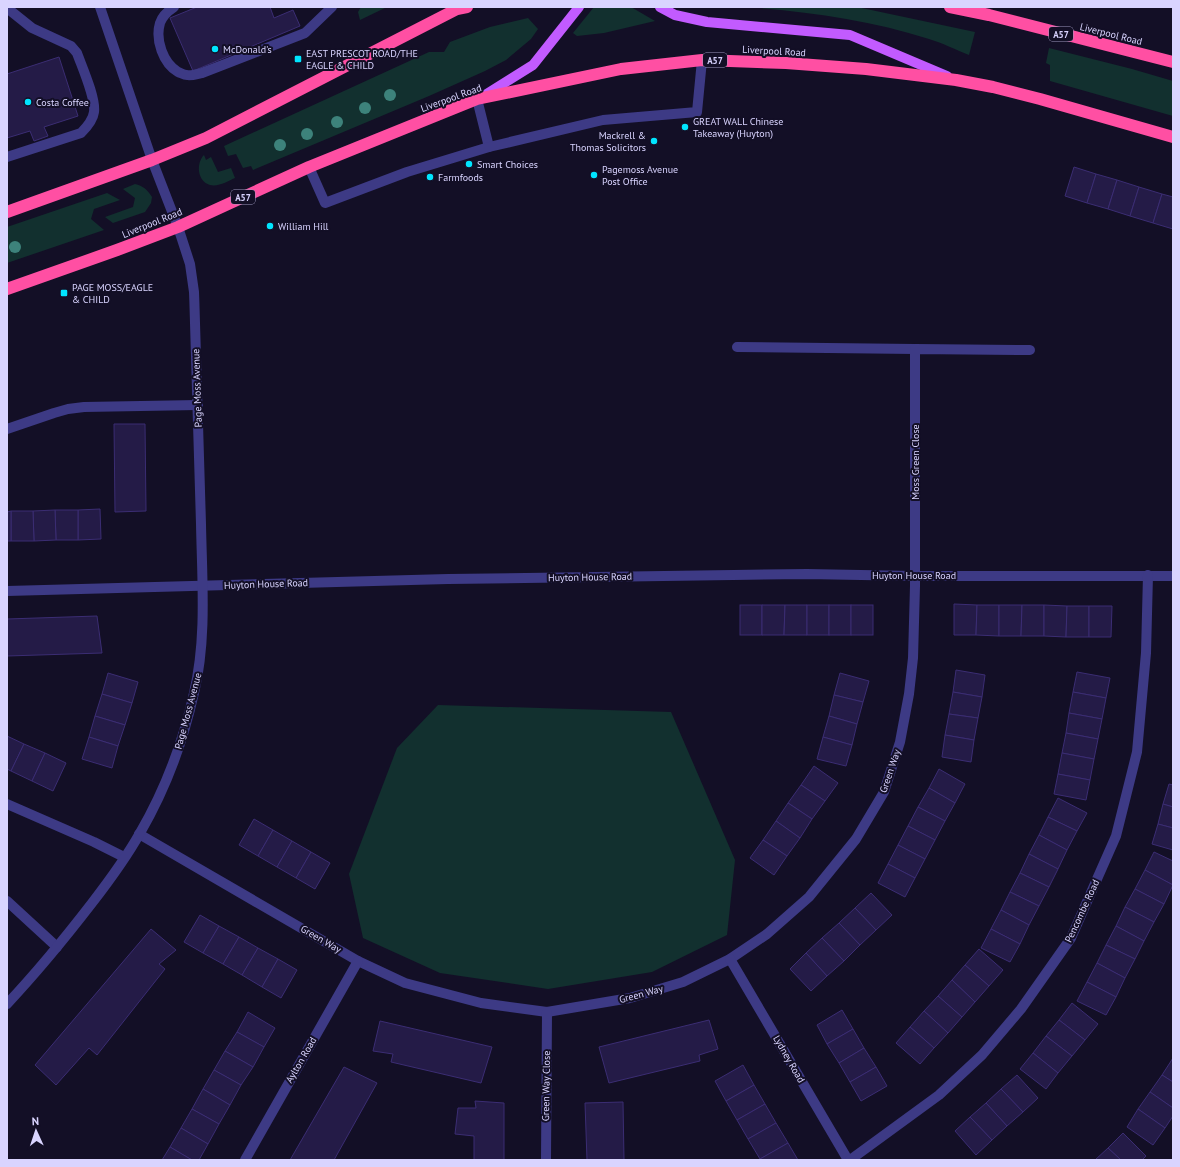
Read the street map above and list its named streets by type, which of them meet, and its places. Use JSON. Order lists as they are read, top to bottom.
{
  "streets": {
    "highway": ["A57", "Liverpool Road"],
    "street": [
      "Page Moss Avenue",
      "Moss Green Close",
      "Huyton House Road",
      "Green Way",
      "Pencombe Road",
      "Lydney Road",
      "Aylton Road",
      "Green Way Close"
    ]
  },
  "crossings": [
    ["Liverpool Road", "Page Moss Avenue"],
    ["Page Moss Avenue", "Huyton House Road"],
    ["Page Moss Avenue", "Green Way"],
    ["Moss Green Close", "Huyton House Road"],
    ["Moss Green Close", "Green Way"],
    ["Huyton House Road", "Green Way"],
    ["Huyton House Road", "Pencombe Road"],
    ["Green Way", "Lydney Road"],
    ["Green Way", "Aylton Road"],
    ["Green Way", "Green Way Close"],
    ["Pencombe Road", "Lydney Road"]
  ],
  "places": {
    "other": [
      "McDonald's",
      "Costa Coffee",
      "GREAT WALL Chinese Takeaway (Huyton)",
      "Mackrell & Thomas Solicitors",
      "Smart Choices",
      "Pagemoss Avenue Post Office",
      "Farmfoods",
      "William Hill"
    ],
    "transit": ["EAST PRESCOT ROAD/THE EAGLE & CHILD", "PAGE MOSS/EAGLE & CHILD"]
  },
  "north": "top"
}
